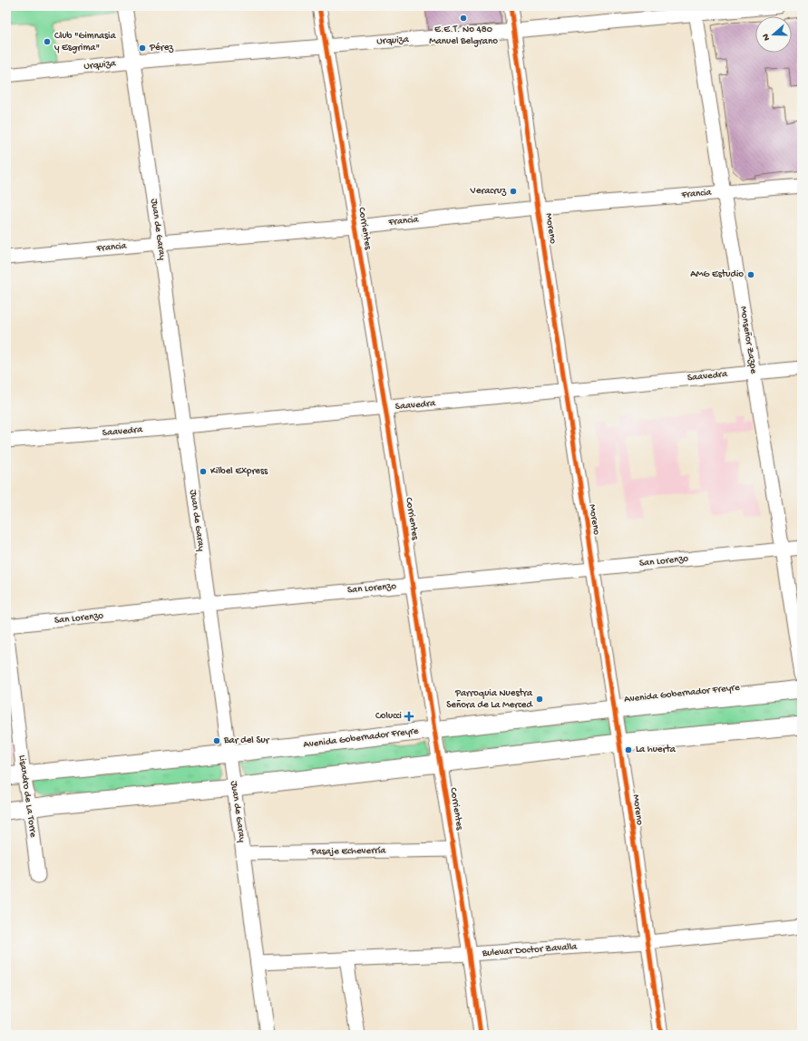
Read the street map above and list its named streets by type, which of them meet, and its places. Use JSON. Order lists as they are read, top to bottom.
{
  "streets": {
    "main road": ["Avenida Gobernador Freyre"],
    "street": [
      "Urquiza",
      "Francia",
      "Corrientes",
      "Moreno",
      "Juan de Garay",
      "Monseñor Zazpe",
      "Saavedra",
      "San Lorenzo",
      "Lisandro de La Torre",
      "Pasaje Echeverría",
      "Bulevar Doctor Zavalla"
    ]
  },
  "crossings": [
    ["Urquiza", "Corrientes"],
    ["Urquiza", "Moreno"],
    ["Urquiza", "Juan de Garay"],
    ["Urquiza", "Monseñor Zazpe"],
    ["Francia", "Corrientes"],
    ["Francia", "Moreno"],
    ["Francia", "Juan de Garay"],
    ["Francia", "Monseñor Zazpe"],
    ["Corrientes", "Saavedra"],
    ["Corrientes", "San Lorenzo"],
    ["Corrientes", "Avenida Gobernador Freyre"],
    ["Corrientes", "Pasaje Echeverría"],
    ["Corrientes", "Bulevar Doctor Zavalla"],
    ["Moreno", "Saavedra"],
    ["Moreno", "San Lorenzo"],
    ["Moreno", "Avenida Gobernador Freyre"],
    ["Moreno", "Bulevar Doctor Zavalla"],
    ["Juan de Garay", "Saavedra"],
    ["Juan de Garay", "San Lorenzo"],
    ["Juan de Garay", "Avenida Gobernador Freyre"],
    ["Juan de Garay", "Pasaje Echeverría"],
    ["Juan de Garay", "Bulevar Doctor Zavalla"],
    ["Monseñor Zazpe", "Saavedra"],
    ["Monseñor Zazpe", "San Lorenzo"],
    ["Avenida Gobernador Freyre", "Lisandro de La Torre"]
  ],
  "places": {
    "other": [
      "E.E.T. No 480 Manuel Belgrano",
      "Club \"Gimnasia y Esgrima\"",
      "Pérez",
      "Veracruz",
      "AMG Estudio",
      "Kilbel Express",
      "Parroquia Nuestra Señora de La Merced",
      "Bar del Sur",
      "La huerta"
    ],
    "health": ["Colucci"]
  },
  "north": "left"
}
